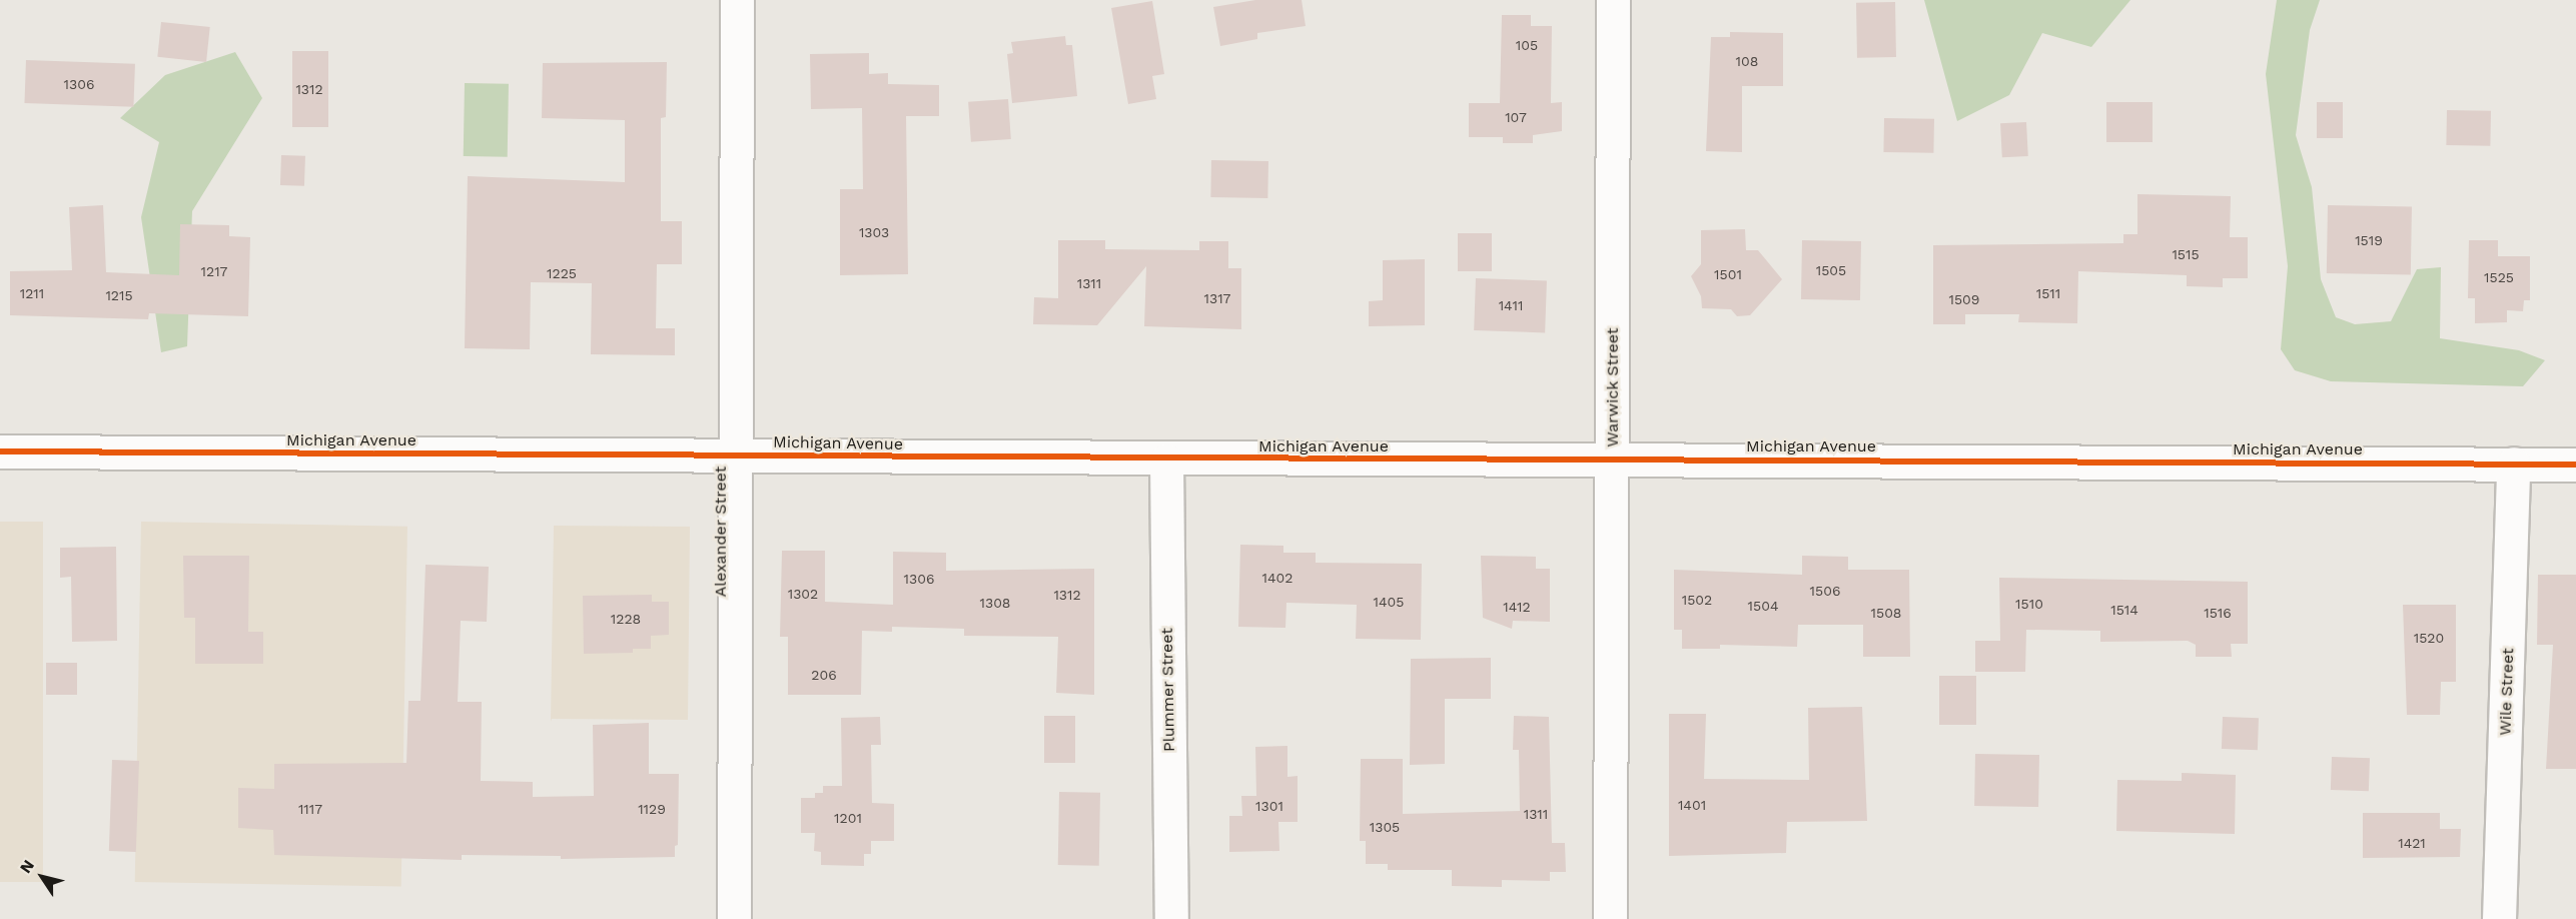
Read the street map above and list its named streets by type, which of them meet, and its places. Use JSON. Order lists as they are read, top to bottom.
{
  "streets": {
    "street": [
      "Warwick Street",
      "Michigan Avenue",
      "Alexander Street",
      "Plummer Street",
      "Wile Street"
    ]
  },
  "crossings": [
    ["Warwick Street", "Michigan Avenue"],
    ["Michigan Avenue", "Alexander Street"],
    ["Michigan Avenue", "Plummer Street"],
    ["Michigan Avenue", "Wile Street"]
  ],
  "house_numbers": [
    "105",
    "108",
    "1306",
    "1312",
    "107",
    "1303",
    "1519",
    "1515",
    "1505",
    "1217",
    "1225",
    "1501",
    "1525",
    "1311",
    "1211",
    "1511",
    "1215",
    "1317",
    "1509",
    "1411",
    "1402",
    "1306",
    "1506",
    "1302",
    "1312",
    "1502",
    "1405",
    "1308",
    "1510",
    "1504",
    "1412",
    "1514",
    "1508",
    "1516",
    "1228",
    "1520",
    "206",
    "1401",
    "1301",
    "1117",
    "1129",
    "1311",
    "1201",
    "1305",
    "1421"
  ],
  "north": "top left"
}
